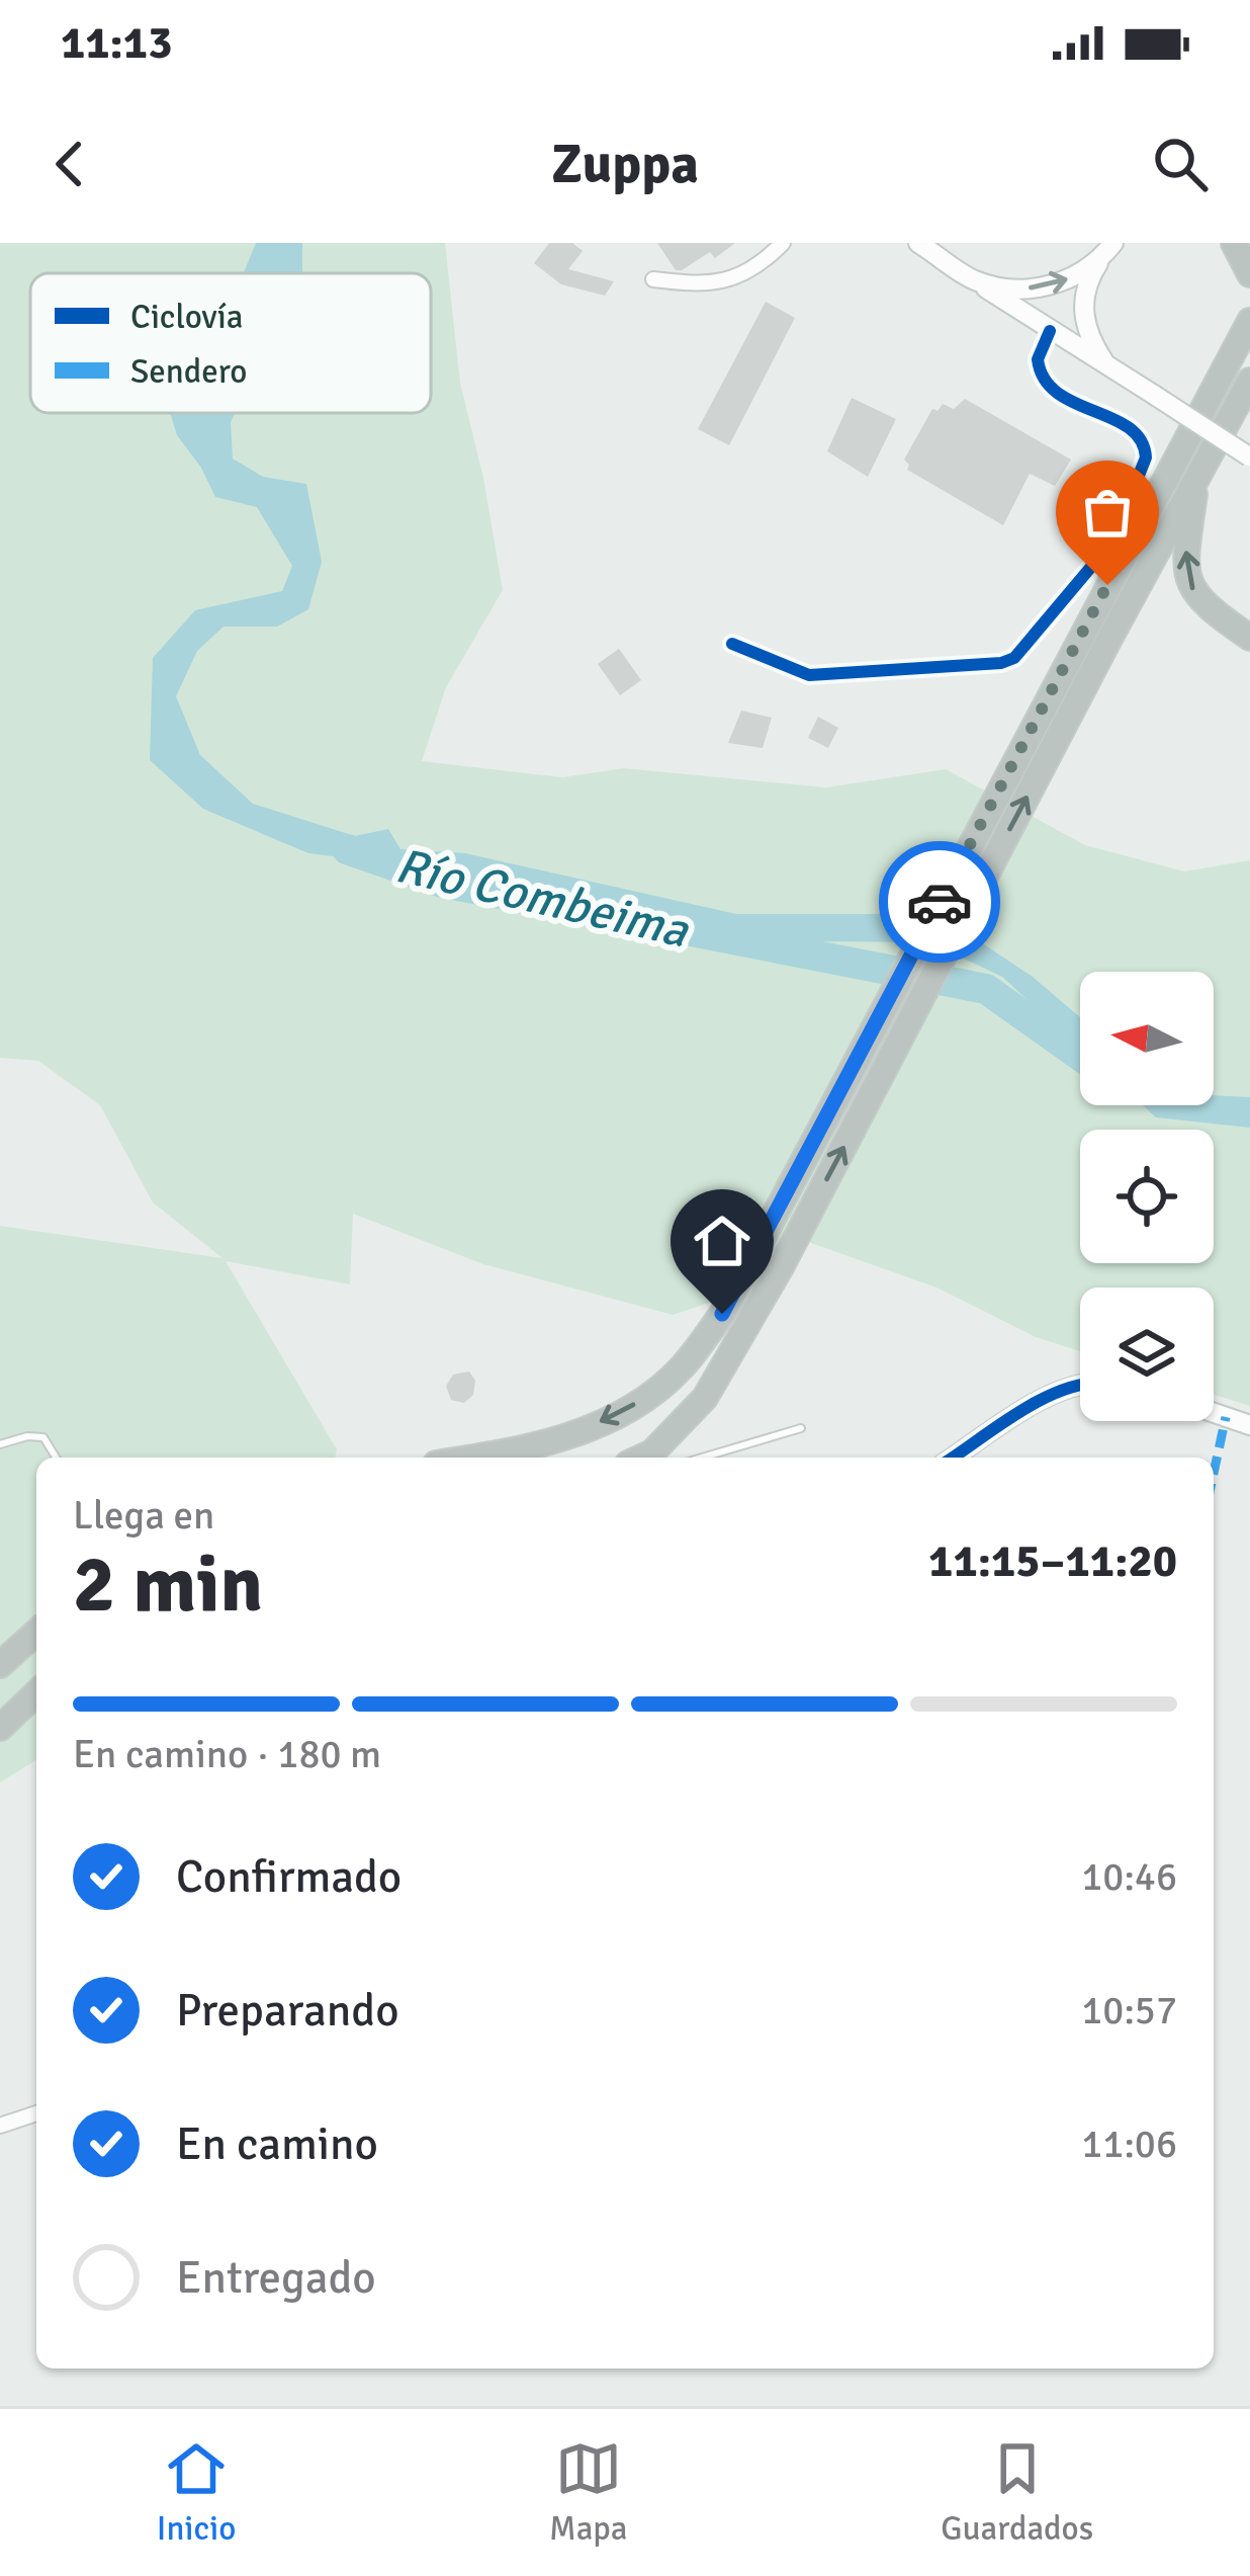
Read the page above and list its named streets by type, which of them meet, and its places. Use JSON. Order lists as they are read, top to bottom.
{
  "water": ["Río Combeima"],
  "legend": ["Ciclovía", "Sendero"],
  "north": "left",
  "page": {
    "status": "11:13",
    "header": "Zuppa",
    "heading": ["2 min", "Llega en", "11:15–11:20"],
    "bar": "En camino · 180 m",
    "list": [
      ["Confirmado", "10:46"],
      ["Preparando", "10:57"],
      ["En camino", "11:06"],
      "Entregado"
    ],
    "tabs": ["Inicio", "Mapa", "Guardados"]
  }
}
